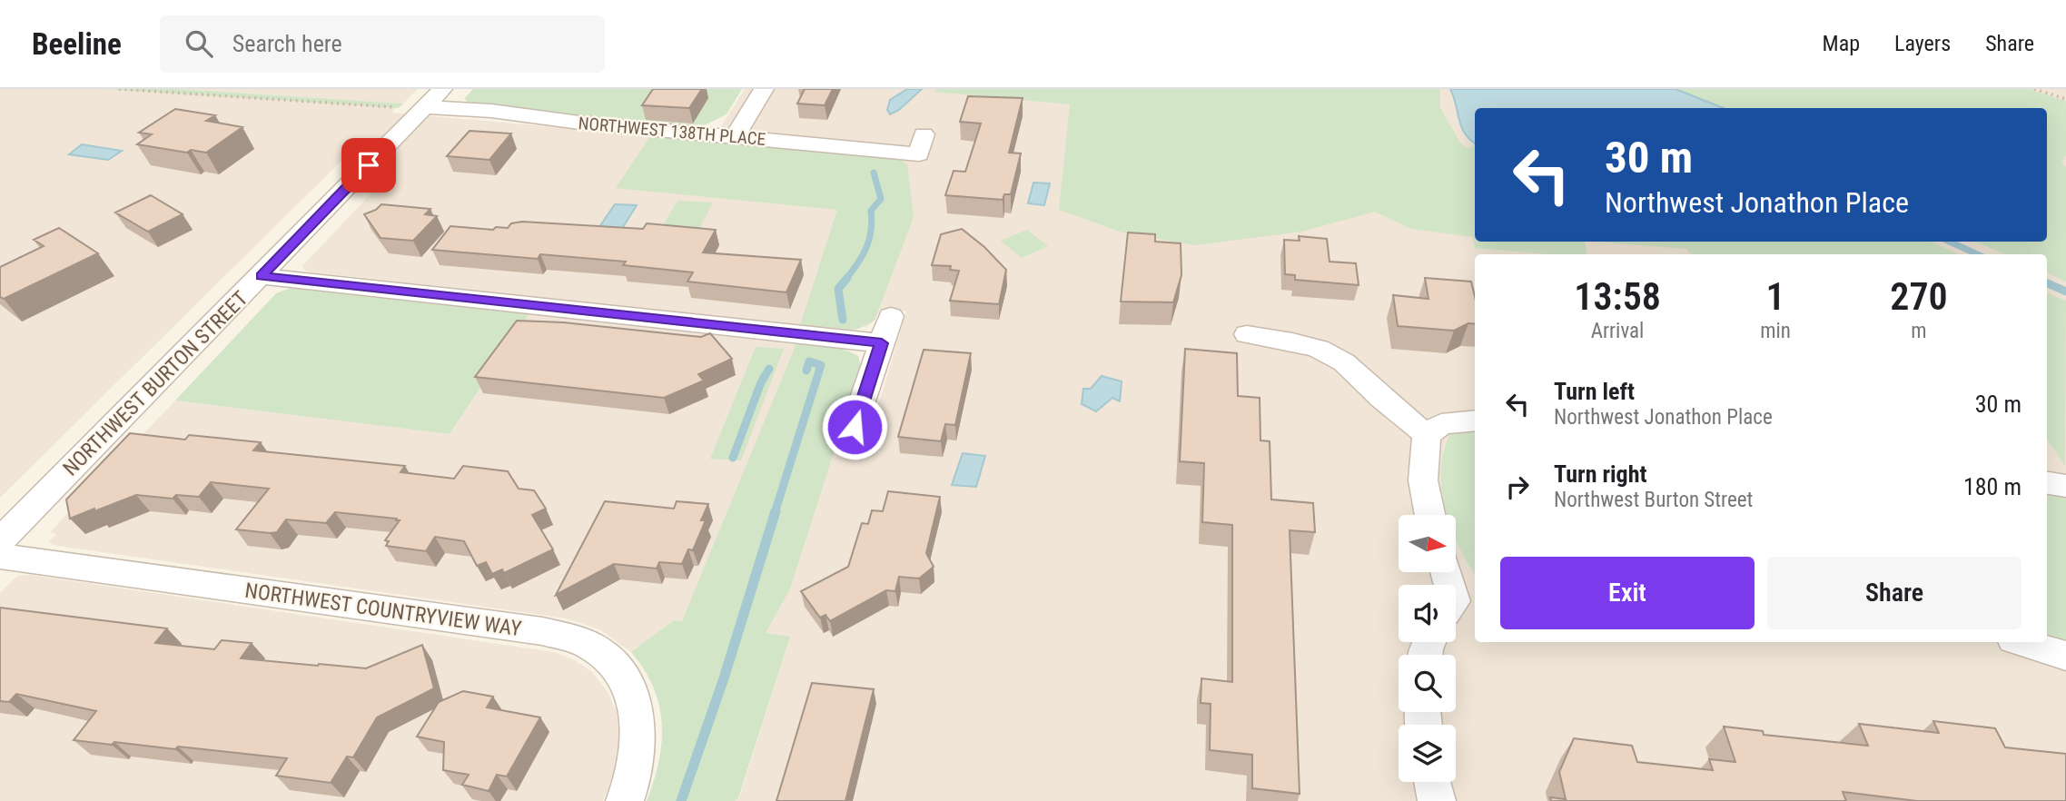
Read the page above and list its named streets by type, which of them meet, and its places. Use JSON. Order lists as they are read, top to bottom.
{
  "streets": {
    "street": ["NORTHWEST 138TH PLACE", "NORTHWEST BURTON STREET", "NORTHWEST COUNTRYVIEW WAY"]
  },
  "crossings": [
    ["NORTHWEST 138TH PLACE", "NORTHWEST BURTON STREET"]
  ],
  "north": "right",
  "page": {
    "header": "Beeline",
    "search": "Search here",
    "nav": ["Map", "Layers", "Share"],
    "turn": ["30 m", "Northwest Jonathon Place"],
    "eta": [
      "13:58",
      "Arrival",
      "1",
      "min",
      "270",
      "m"
    ],
    "list": [
      {
        "name": "Turn left",
        "note": "Northwest Jonathon Place",
        "value": "30 m"
      },
      {
        "name": "Turn right",
        "note": "Northwest Burton Street",
        "value": "180 m"
      }
    ],
    "buttons": ["Exit", "Share"]
  }
}
